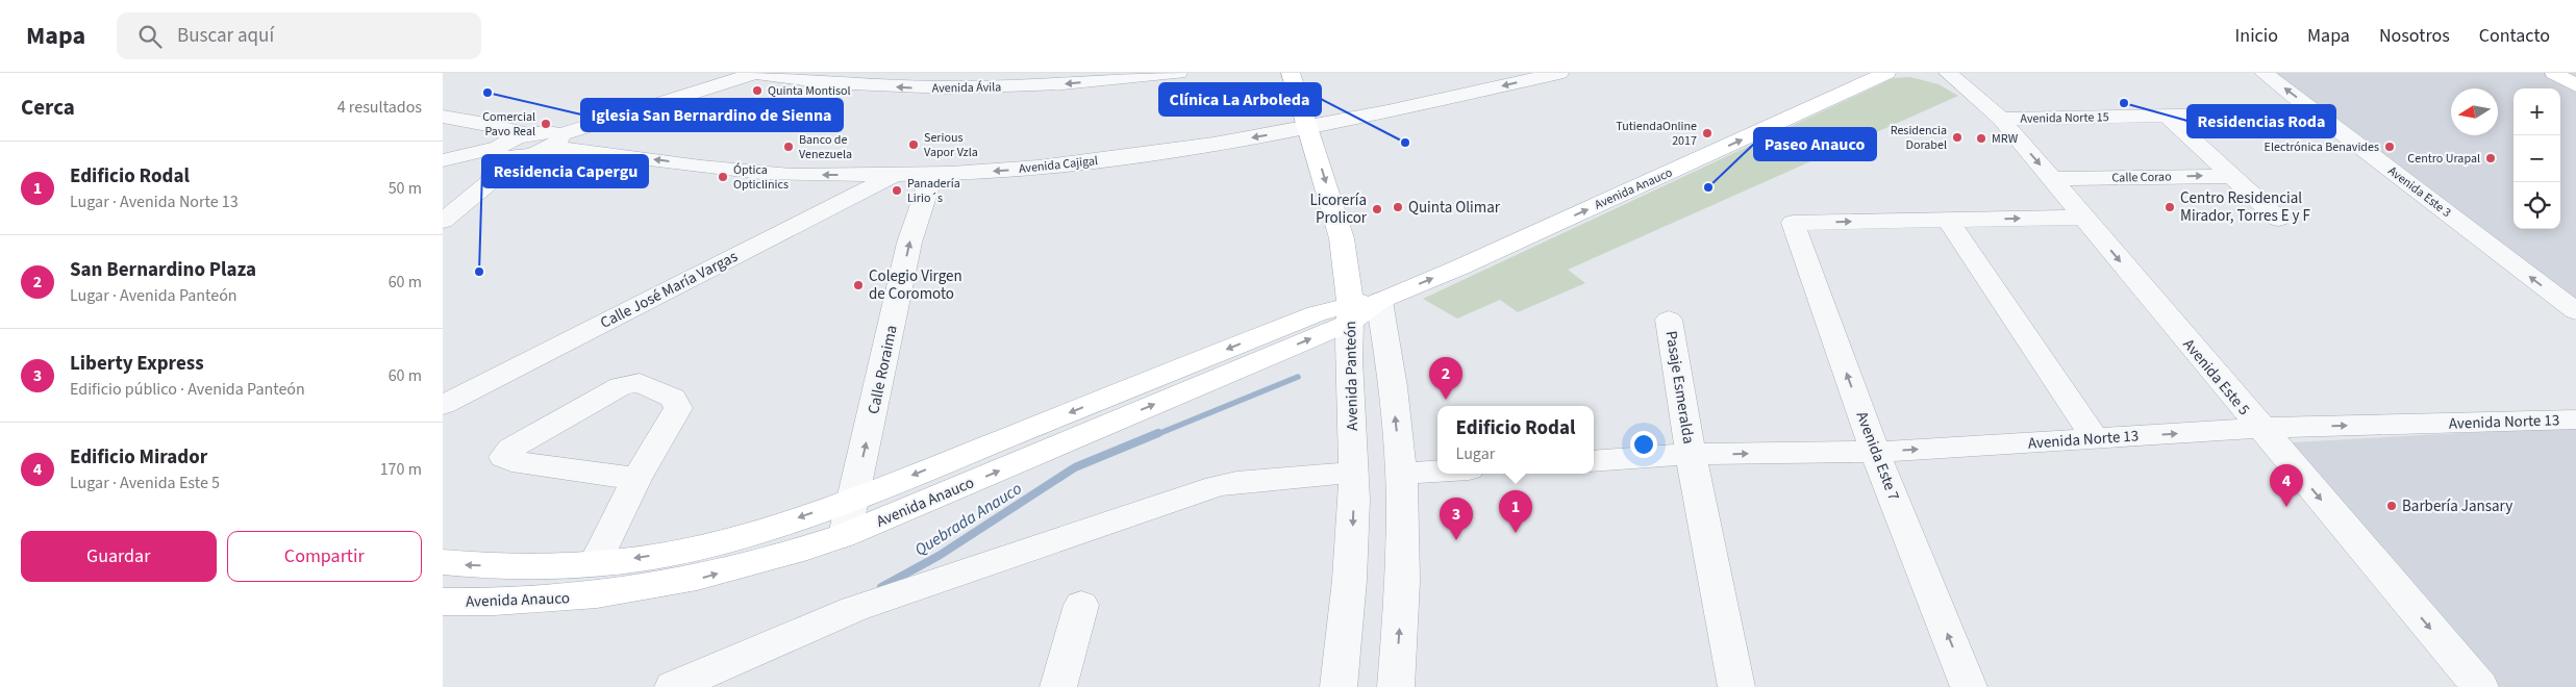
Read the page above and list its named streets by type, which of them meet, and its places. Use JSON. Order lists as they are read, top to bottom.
{
  "streets": {
    "main road": ["Avenida Anauco", "Avenida Panteón"],
    "street": [
      "Avenida Ávila",
      "Avenida Norte 15",
      "Avenida Cajigal",
      "Calle Corao",
      "Avenida Este 3",
      "Calle José María Vargas",
      "Calle Roraima",
      "Avenida Este 5",
      "Pasaje Esmeralda",
      "Avenida Norte 13",
      "Avenida Este 7"
    ]
  },
  "crossings": [
    ["Avenida Norte 15", "Avenida Este 3"],
    ["Avenida Norte 15", "Avenida Este 5"],
    ["Avenida Cajigal", "Calle José María Vargas"],
    ["Avenida Cajigal", "Calle Roraima"],
    ["Avenida Cajigal", "Avenida Panteón"],
    ["Calle Corao", "Avenida Este 5"],
    ["Avenida Anauco", "Calle Roraima"],
    ["Avenida Anauco", "Avenida Panteón"],
    ["Avenida Este 5", "Avenida Norte 13"],
    ["Pasaje Esmeralda", "Avenida Norte 13"],
    ["Avenida Norte 13", "Avenida Este 7"]
  ],
  "one_way": [
    "Avenida Ávila",
    "Avenida Cajigal",
    "Calle Corao",
    "Avenida Este 3",
    "Calle Roraima",
    "Avenida Norte 13"
  ],
  "water": ["Quebrada Anauco"],
  "places": [
    "Quinta Montisol",
    "Iglesia San Bernardino de Sienna",
    "Residencias Roda",
    "Comercial Pavo Real",
    "TutiendaOnline 2017",
    "Residencia Dorabel",
    "MRW",
    "Clínica La Arboleda",
    "Serious Vapor Vzla",
    "Banco de Venezuela",
    "Electrónica Benavides",
    "Centro Urapal",
    "Óptica Opticlinics",
    "Paseo Anauco",
    "Panadería Lirio´s",
    "Quinta Olimar",
    "Centro Residencial Mirador, Torres E y F",
    "Licorería Prolicor",
    "Residencia Capergu",
    "Colegio Virgen de Coromoto",
    "Barbería Jansary"
  ],
  "north": "left",
  "page": {
    "header": "Mapa",
    "search": "Buscar aquí",
    "nav": [
      "Inicio",
      "Mapa",
      "Nosotros",
      "Contacto"
    ],
    "heading": ["Cerca", "4 resultados"],
    "map_buttons": ["+", "−"],
    "list": [
      {
        "mark": "1",
        "name": "Edificio Rodal",
        "note": "Lugar · Avenida Norte 13",
        "value": "50 m"
      },
      {
        "mark": "2",
        "name": "San Bernardino Plaza",
        "note": "Lugar · Avenida Panteón",
        "value": "60 m"
      },
      {
        "mark": "3",
        "name": "Liberty Express",
        "note": "Edificio público · Avenida Panteón",
        "value": "60 m"
      },
      {
        "mark": "4",
        "name": "Edificio Mirador",
        "note": "Lugar · Avenida Este 5",
        "value": "170 m"
      }
    ],
    "pins": [
      "2",
      "4",
      "1",
      "3"
    ],
    "popup": ["Edificio Rodal", "Lugar"],
    "buttons": ["Guardar", "Compartir"]
  }
}
